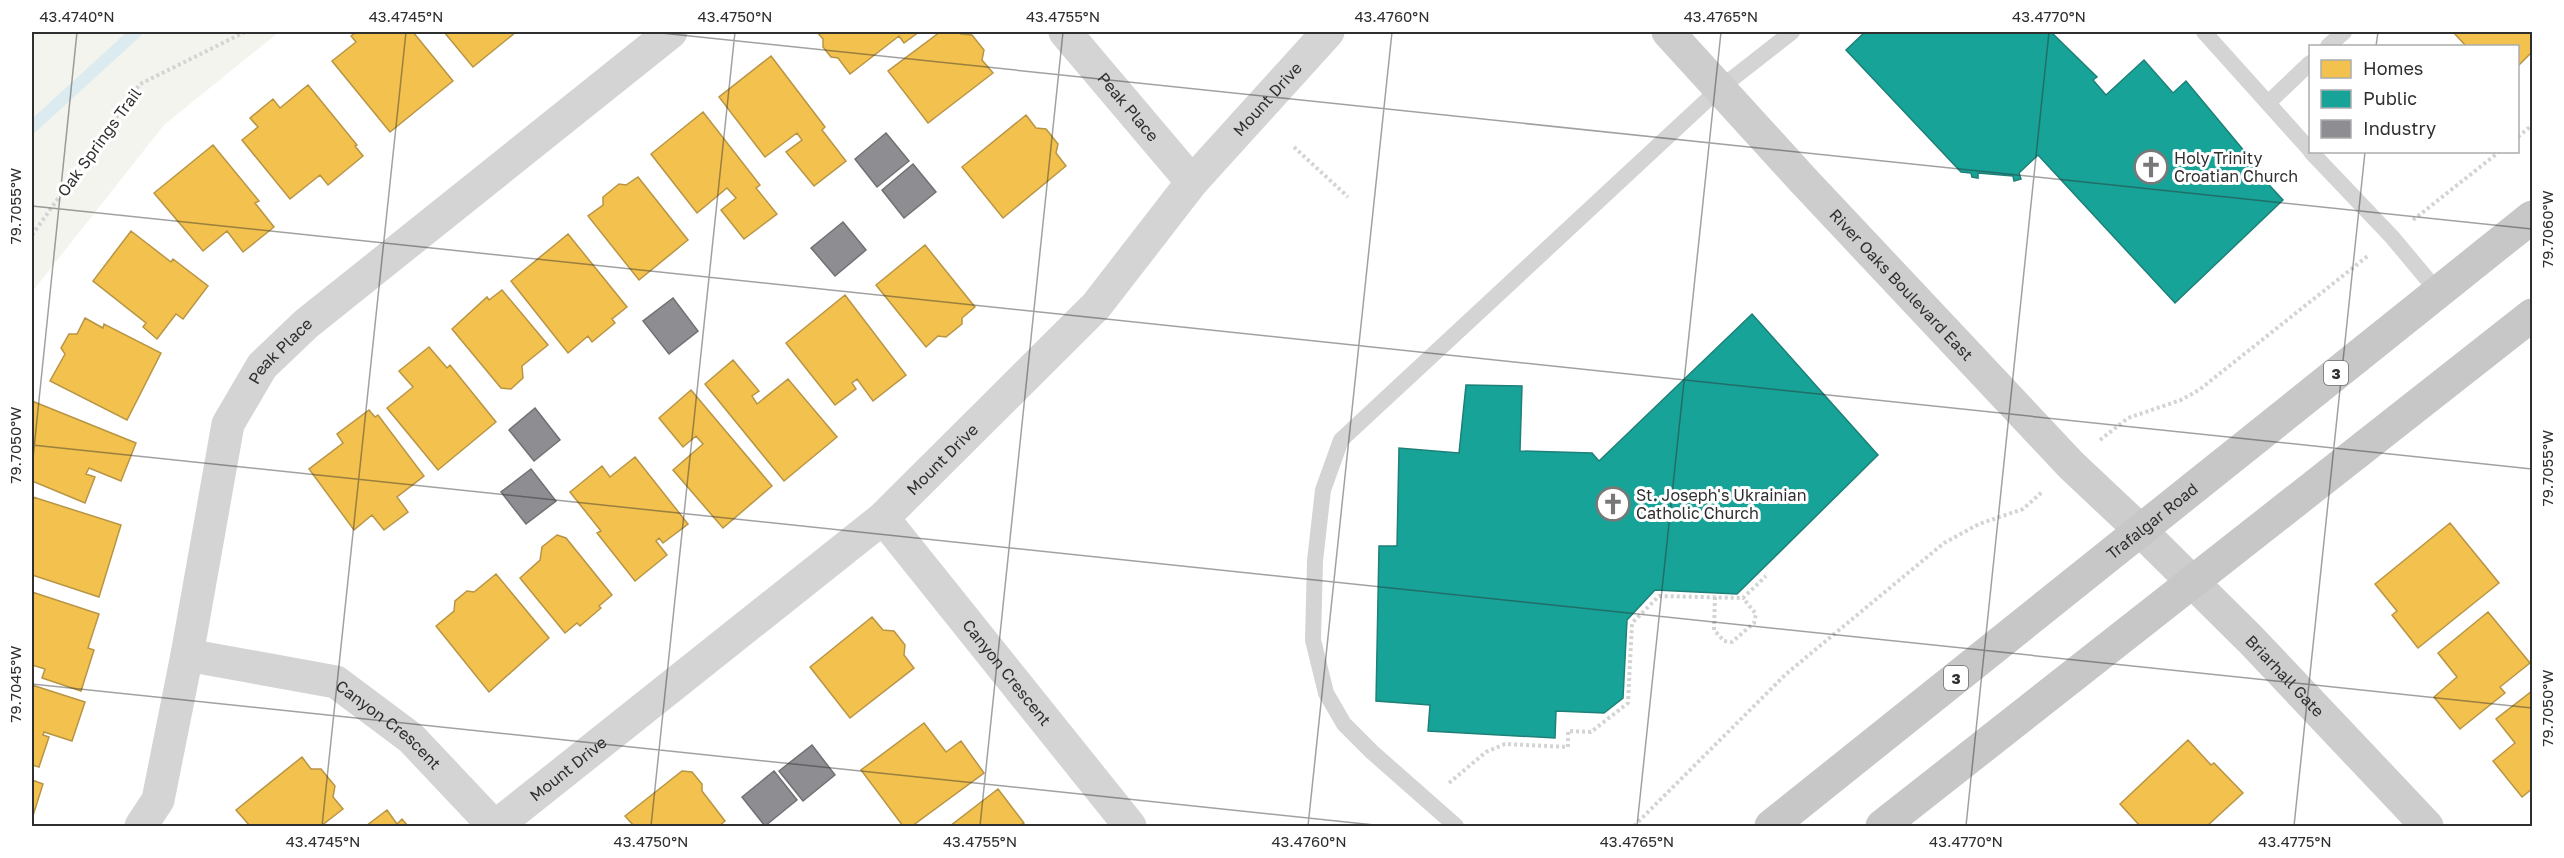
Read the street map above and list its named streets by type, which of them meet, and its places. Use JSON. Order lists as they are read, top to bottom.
{
  "streets": {
    "main road": ["3", "Trafalgar Road"],
    "street": [
      "Mount Drive",
      "Peak Place",
      "River Oaks Boulevard East",
      "Canyon Crescent",
      "Briarhall Gate"
    ],
    "path": ["Oak Springs Trail"]
  },
  "crossings": [
    ["Mount Drive", "Peak Place"],
    ["Mount Drive", "Canyon Crescent"],
    ["Peak Place", "Canyon Crescent"],
    ["River Oaks Boulevard East", "Trafalgar Road"],
    ["River Oaks Boulevard East", "Briarhall Gate"],
    ["Trafalgar Road", "Briarhall Gate"]
  ],
  "places": {
    "church": ["Holy Trinity Croatian Church", "St. Joseph's Ukrainian Catholic Church"]
  },
  "legend": ["Homes", "Public", "Industry"],
  "coordinates": [
    "43.4740°N",
    "43.4745°N",
    "43.4750°N",
    "43.4755°N",
    "43.4760°N",
    "43.4765°N",
    "43.4770°N",
    "79.7055°W",
    "79.7060°W",
    "79.7050°W",
    "79.7045°W",
    "43.4775°N"
  ]
}
